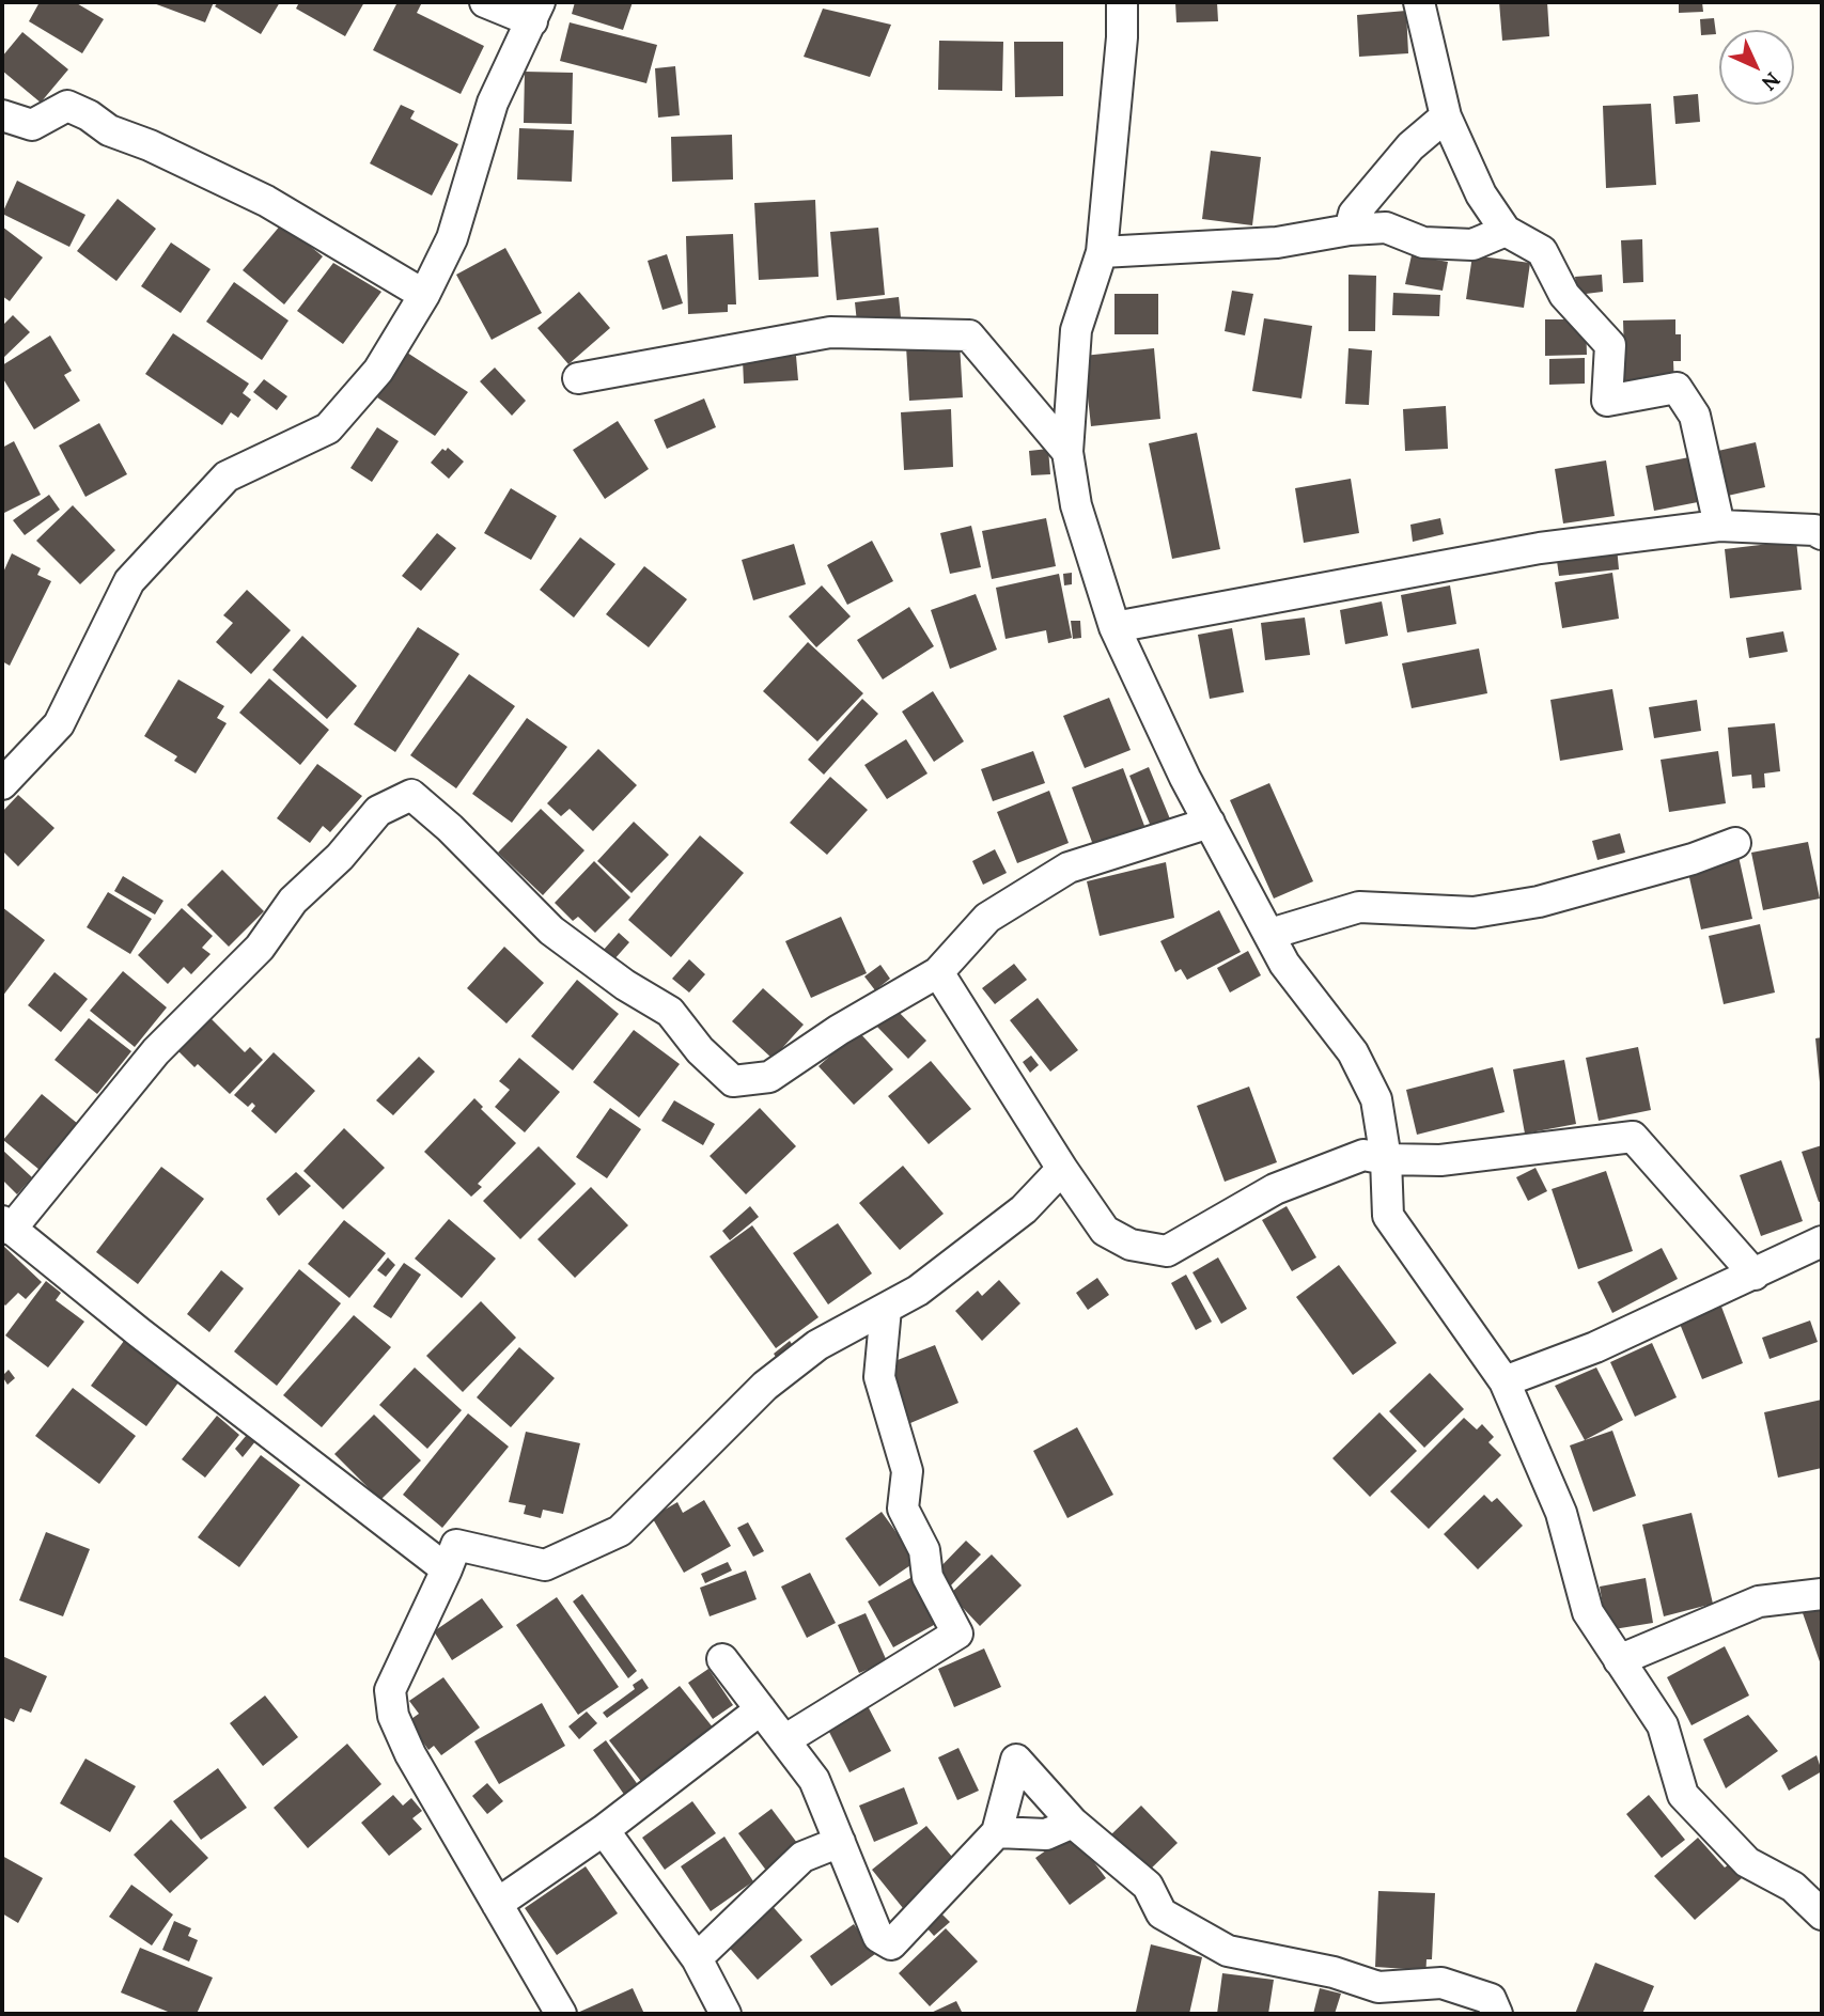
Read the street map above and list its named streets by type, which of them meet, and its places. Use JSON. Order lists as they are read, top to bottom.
{
  "north": "bottom right"
}
